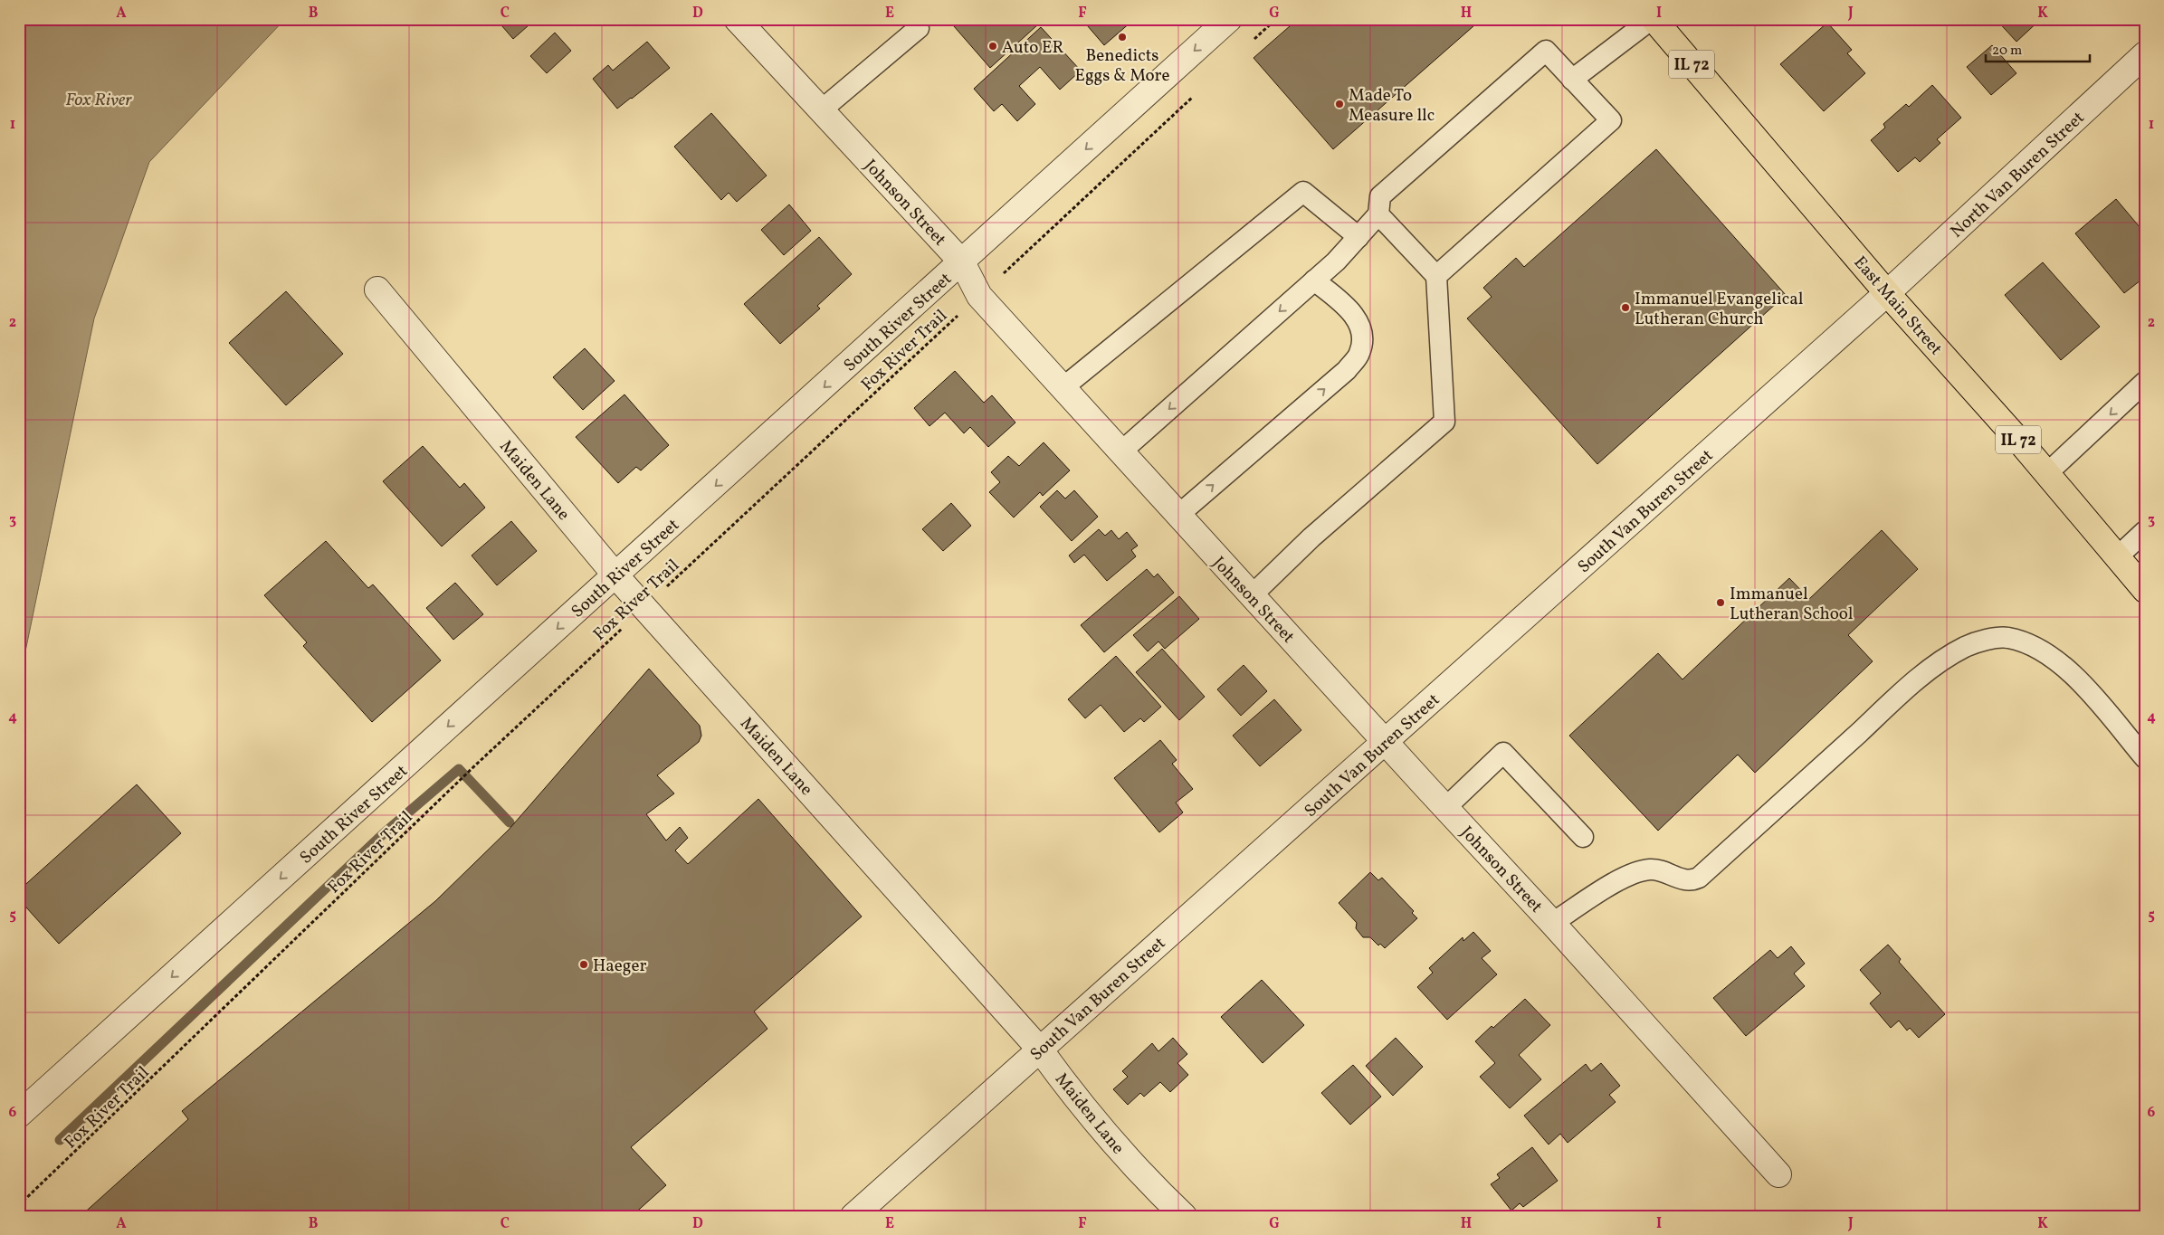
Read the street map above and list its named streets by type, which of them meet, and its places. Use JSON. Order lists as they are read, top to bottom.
{
  "streets": {
    "main road": ["IL 72", "East Main Street"],
    "street": [
      "North Van Buren Street",
      "Johnson Street",
      "South River Street",
      "Maiden Lane",
      "South Van Buren Street"
    ],
    "path": ["Fox River Trail"]
  },
  "crossings": [
    ["North Van Buren Street", "East Main Street"],
    ["North Van Buren Street", "South Van Buren Street"],
    ["Johnson Street", "South River Street"],
    ["Johnson Street", "Fox River Trail"],
    ["Johnson Street", "South Van Buren Street"],
    ["East Main Street", "South Van Buren Street"],
    ["South River Street", "Maiden Lane"],
    ["Fox River Trail", "Maiden Lane"],
    ["Maiden Lane", "South Van Buren Street"]
  ],
  "one_way": ["South River Street"],
  "water": ["Fox River"],
  "places": [
    "Benedicts Eggs & More",
    "Auto ER",
    "Made To Measure llc",
    "Immanuel Evangelical Lutheran Church",
    "Immanuel Lutheran School",
    "Haeger"
  ],
  "scale_bar": "20 m",
  "grid": {
    "columns": [
      "A",
      "B",
      "C",
      "D",
      "E",
      "F",
      "G",
      "H",
      "I",
      "J",
      "K"
    ],
    "rows": [
      "1",
      "2",
      "3",
      "4",
      "5",
      "6"
    ]
  }
}
